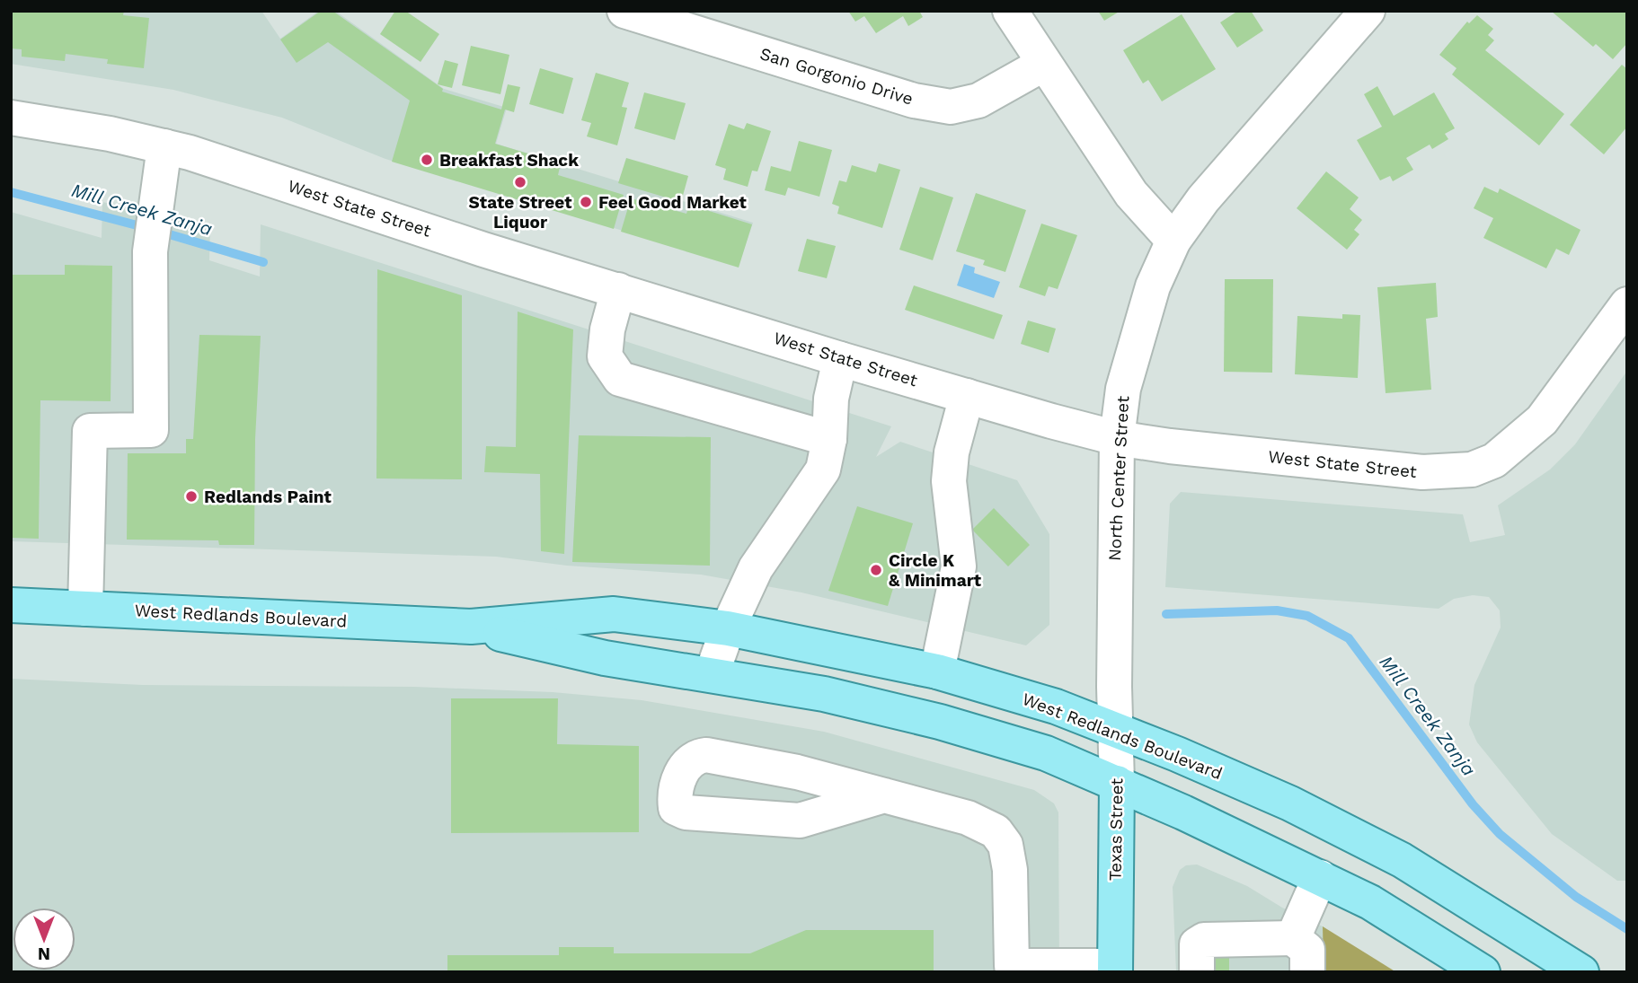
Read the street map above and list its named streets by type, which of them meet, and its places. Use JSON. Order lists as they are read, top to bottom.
{
  "streets": {
    "main road": ["West Redlands Boulevard", "Texas Street"],
    "street": ["San Gorgonio Drive", "West State Street", "North Center Street"]
  },
  "crossings": [
    ["West State Street", "North Center Street"],
    ["North Center Street", "Texas Street"],
    ["West Redlands Boulevard", "Texas Street"]
  ],
  "water": ["Mill Creek Zanja"],
  "places": [
    "Breakfast Shack",
    "State Street Liquor",
    "Feel Good Market",
    "Redlands Paint",
    "Circle K & Minimart"
  ],
  "north": "bottom"
}
